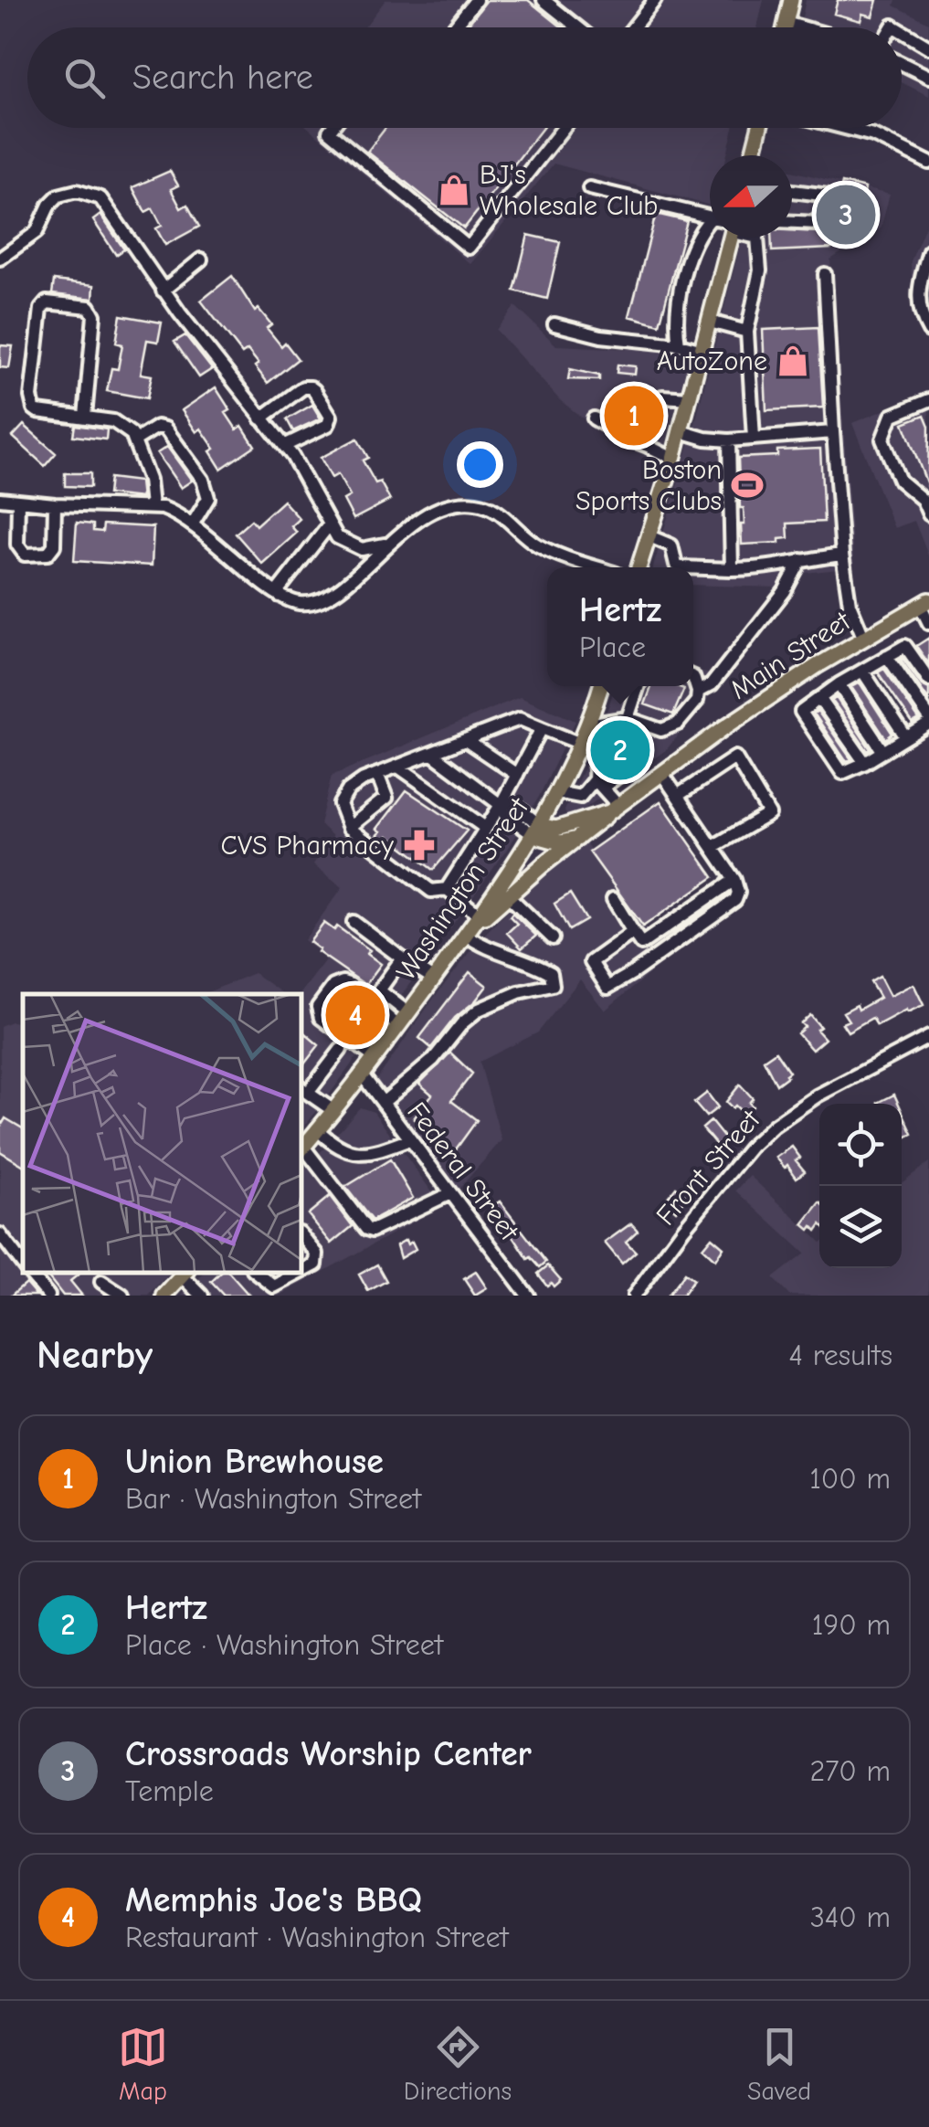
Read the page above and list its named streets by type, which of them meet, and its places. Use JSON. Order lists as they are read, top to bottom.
{
  "streets": {
    "main road": ["Main Street", "Washington Street"],
    "street": ["Front Street", "Federal Street"]
  },
  "crossings": [
    ["Main Street", "Washington Street"],
    ["Washington Street", "Federal Street"]
  ],
  "places": {
    "shop": ["BJ's Wholesale Club", "AutoZone"],
    "sports": ["Boston Sports Clubs"],
    "pharmacy": ["CVS Pharmacy"]
  },
  "north": "left",
  "page": {
    "search": "Search here",
    "pins": [
      "3",
      "1",
      "2",
      "4"
    ],
    "popup": ["Hertz", "Place"],
    "heading": ["Nearby", "4 results"],
    "list": [
      {
        "mark": "1",
        "name": "Union Brewhouse",
        "note": "Bar · Washington Street",
        "value": "100 m"
      },
      {
        "mark": "2",
        "name": "Hertz",
        "note": "Place · Washington Street",
        "value": "190 m"
      },
      {
        "mark": "3",
        "name": "Crossroads Worship Center",
        "note": "Temple",
        "value": "270 m"
      },
      {
        "mark": "4",
        "name": "Memphis Joe's BBQ",
        "note": "Restaurant · Washington Street",
        "value": "340 m"
      }
    ],
    "nav": ["Map", "Directions", "Saved"]
  }
}
